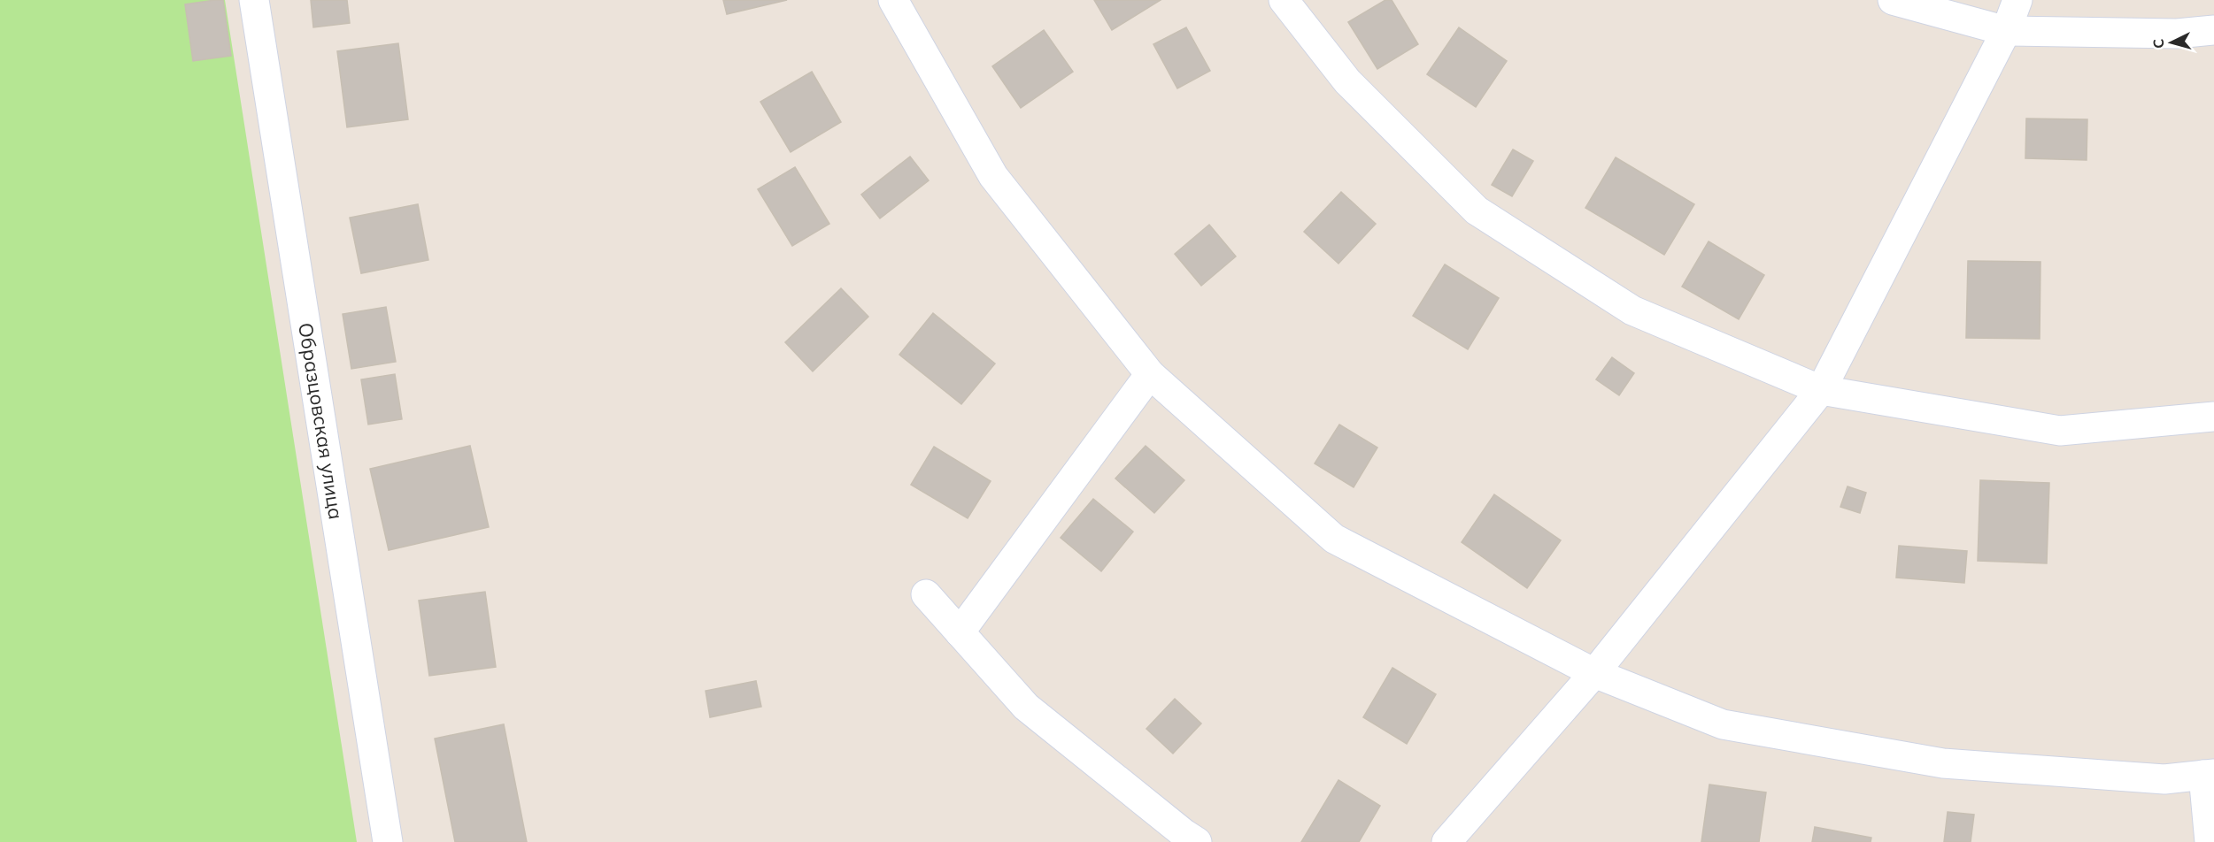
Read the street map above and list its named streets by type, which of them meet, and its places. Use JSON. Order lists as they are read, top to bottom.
{
  "streets": {
    "street": ["Образцовская улица"]
  },
  "north": "left"
}
